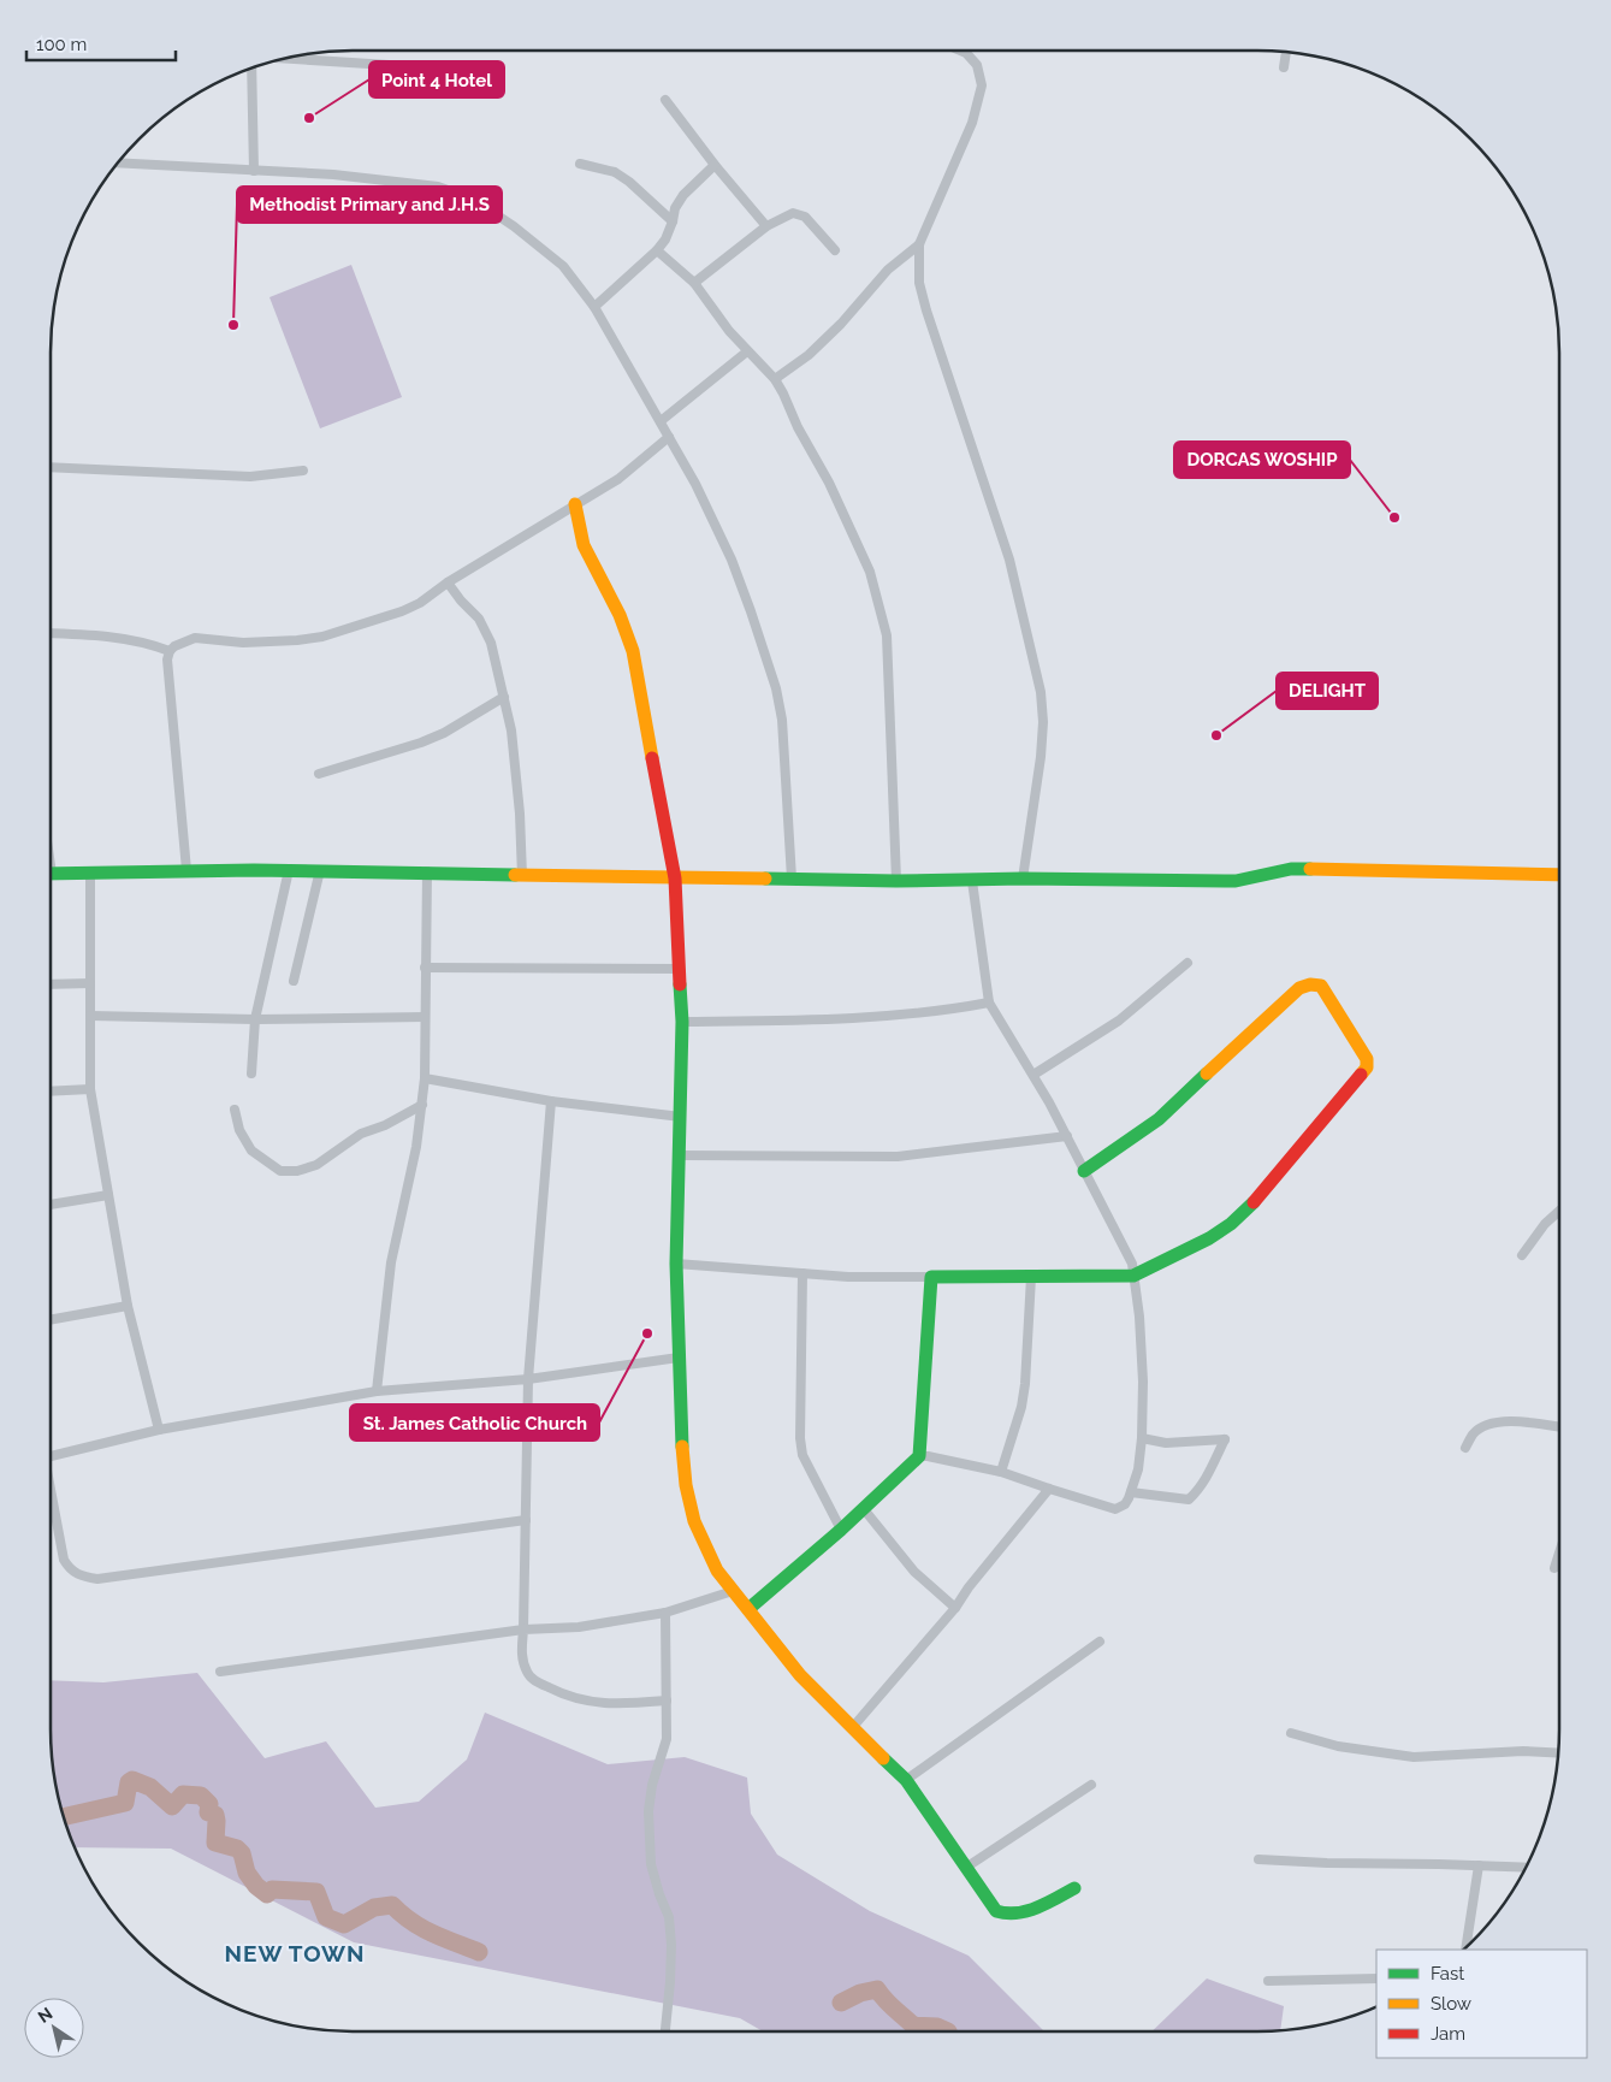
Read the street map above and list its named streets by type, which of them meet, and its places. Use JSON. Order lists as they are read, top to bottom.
{
  "districts": ["NEW TOWN"],
  "places": [
    "Point 4 Hotel",
    "Methodist Primary and J.H.S",
    "DORCAS WOSHIP",
    "DELIGHT",
    "St. James Catholic Church"
  ],
  "legend": ["Fast", "Slow", "Jam"],
  "scale_bar": "100 m",
  "north": "top left"
}
